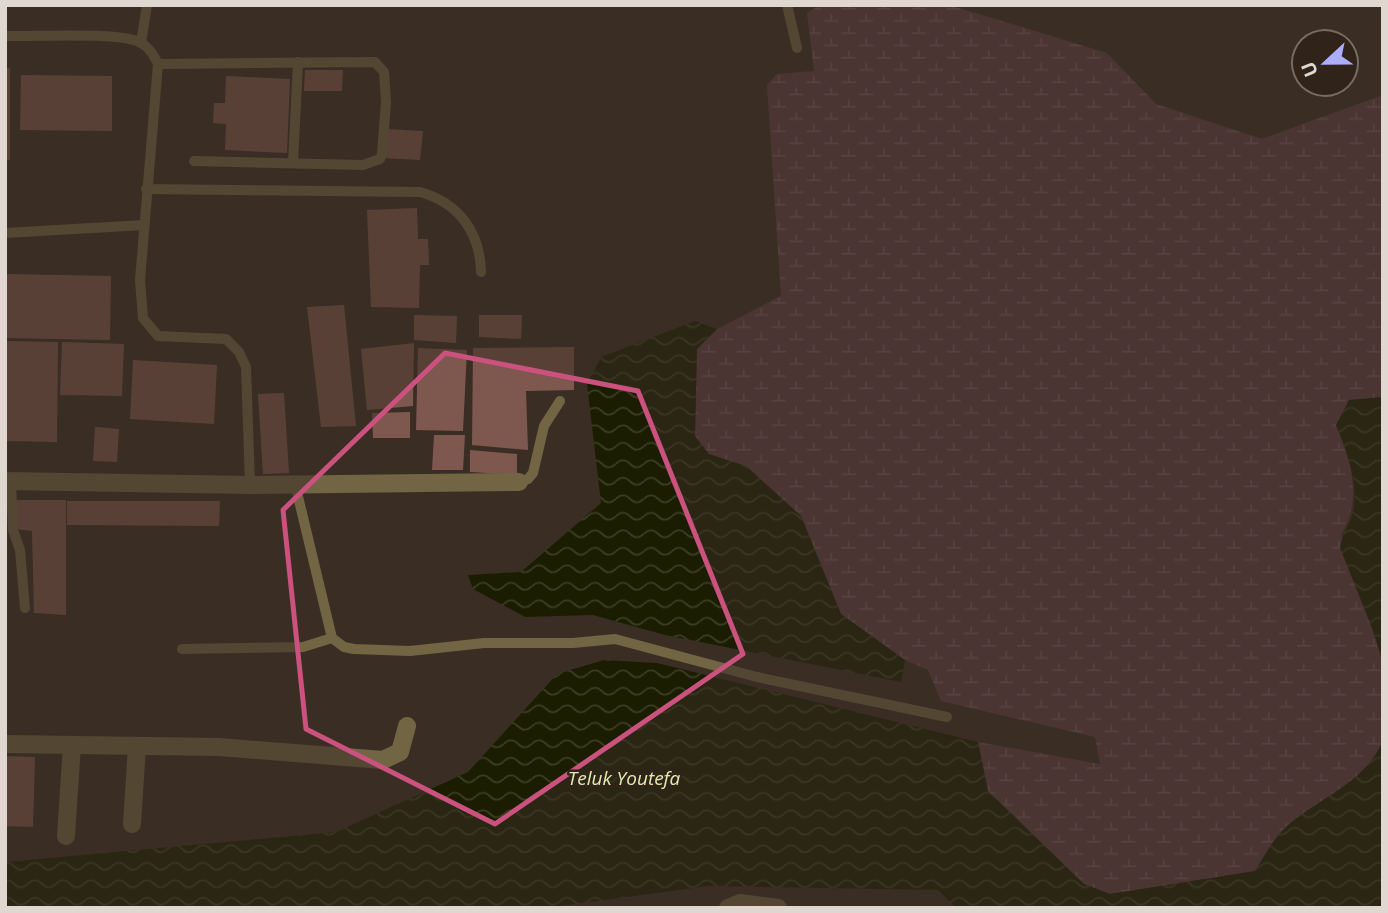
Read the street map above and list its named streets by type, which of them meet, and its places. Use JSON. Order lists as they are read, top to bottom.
{
  "water": ["Teluk Youtefa"],
  "north": "left"
}
